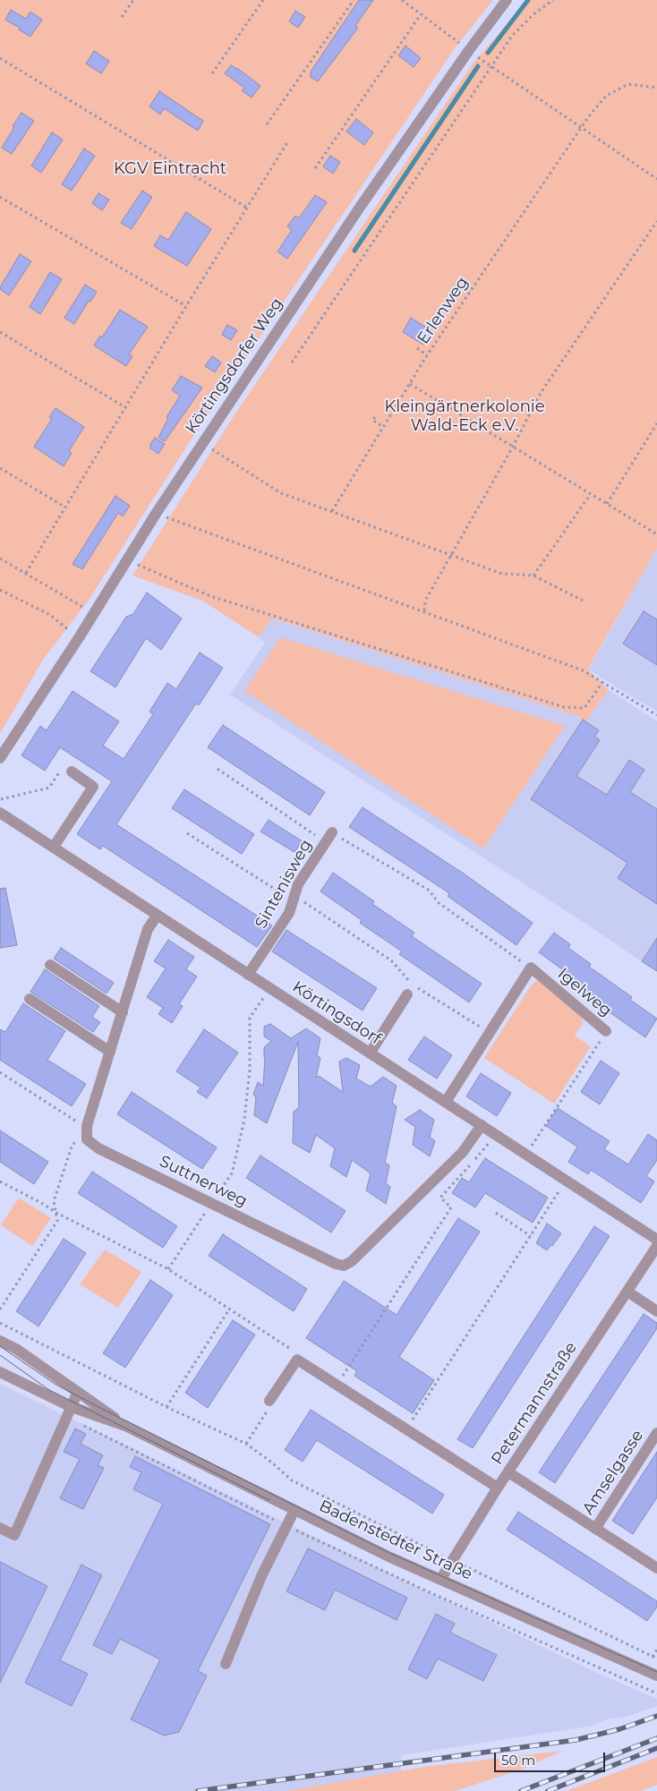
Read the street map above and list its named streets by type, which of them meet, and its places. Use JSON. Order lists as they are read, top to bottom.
{
  "streets": {
    "street": [
      "Körtingsdorfer Weg",
      "Sintenisweg",
      "Igelweg",
      "Körtingsdorf",
      "Suttnerweg",
      "Petermannstraße",
      "Amselgasse",
      "Badenstedter Straße"
    ],
    "path": ["Erlenweg"]
  },
  "crossings": [
    ["Sintenisweg", "Körtingsdorf"],
    ["Igelweg", "Körtingsdorf"],
    ["Körtingsdorf", "Suttnerweg"],
    ["Petermannstraße", "Badenstedter Straße"]
  ],
  "parks": ["KGV Eintracht", "Kleingärtnerkolonie Wald-Eck e.V."],
  "scale_bar": "50 m"
}
